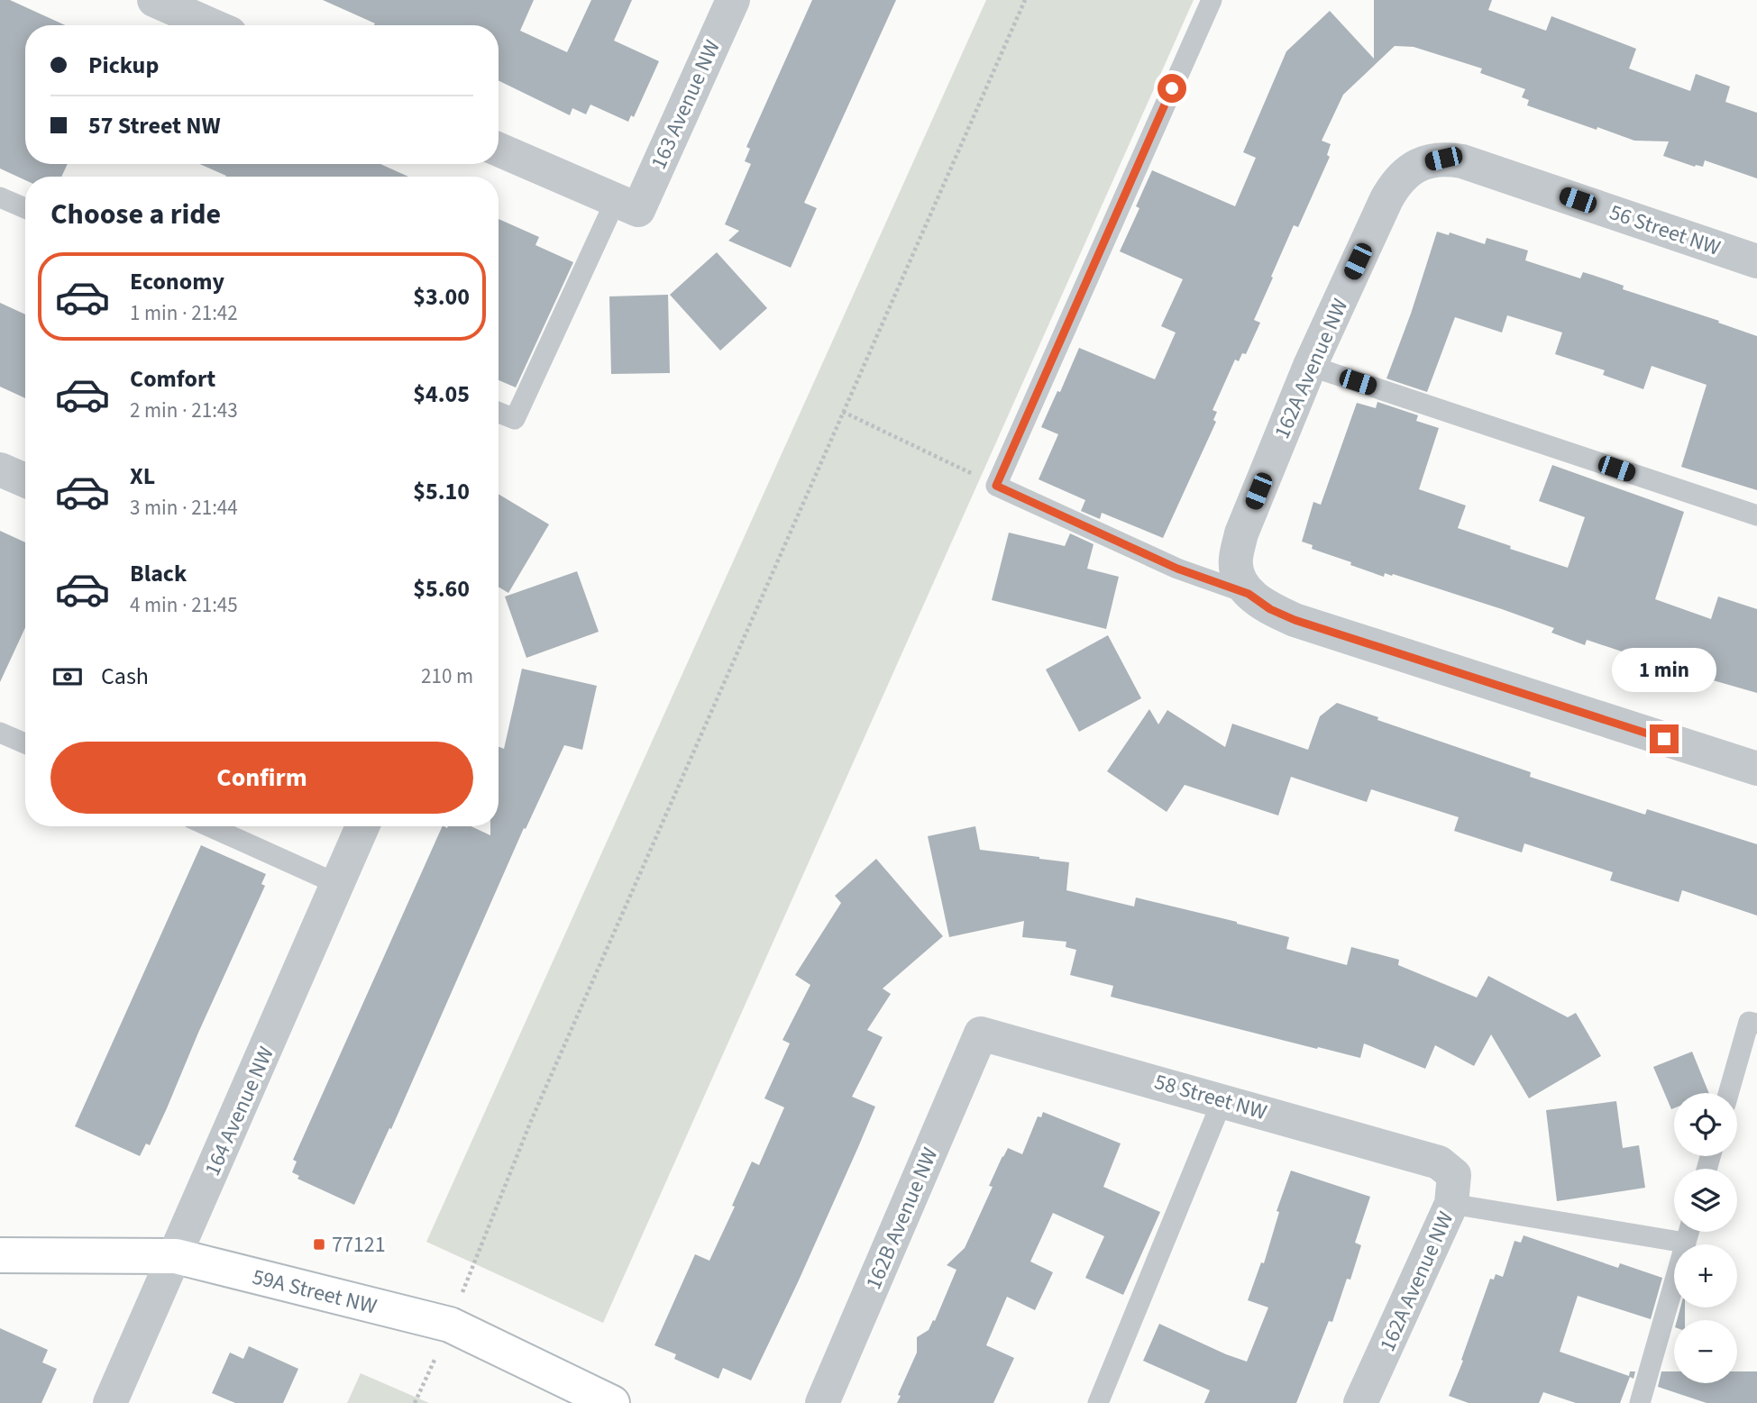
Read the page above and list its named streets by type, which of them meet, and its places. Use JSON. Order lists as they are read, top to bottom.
{
  "streets": {
    "street": [
      "163 Avenue NW",
      "56 Street NW",
      "162A Avenue NW",
      "58 Street NW",
      "164 Avenue NW",
      "162B Avenue NW",
      "59A Street NW"
    ]
  },
  "crossings": [
    ["56 Street NW", "162A Avenue NW"],
    ["162A Avenue NW", "58 Street NW"],
    ["58 Street NW", "162B Avenue NW"],
    ["164 Avenue NW", "59A Street NW"]
  ],
  "places": {
    "transit": ["77121"]
  },
  "page": {
    "banner": ["Pickup", "57 Street NW"],
    "heading": "Choose a ride",
    "list": [
      {
        "name": "Economy",
        "note": "1 min · 21:42",
        "value": "$3.00"
      },
      {
        "name": "Comfort",
        "note": "2 min · 21:43",
        "value": "$4.05"
      },
      {
        "name": "XL",
        "note": "3 min · 21:44",
        "value": "$5.10"
      },
      {
        "name": "Black",
        "note": "4 min · 21:45",
        "value": "$5.60"
      }
    ],
    "pay": ["Cash", "210 m"],
    "bubble": "1 min",
    "buttons": "Confirm",
    "map_buttons": ["+", "−"]
  }
}
